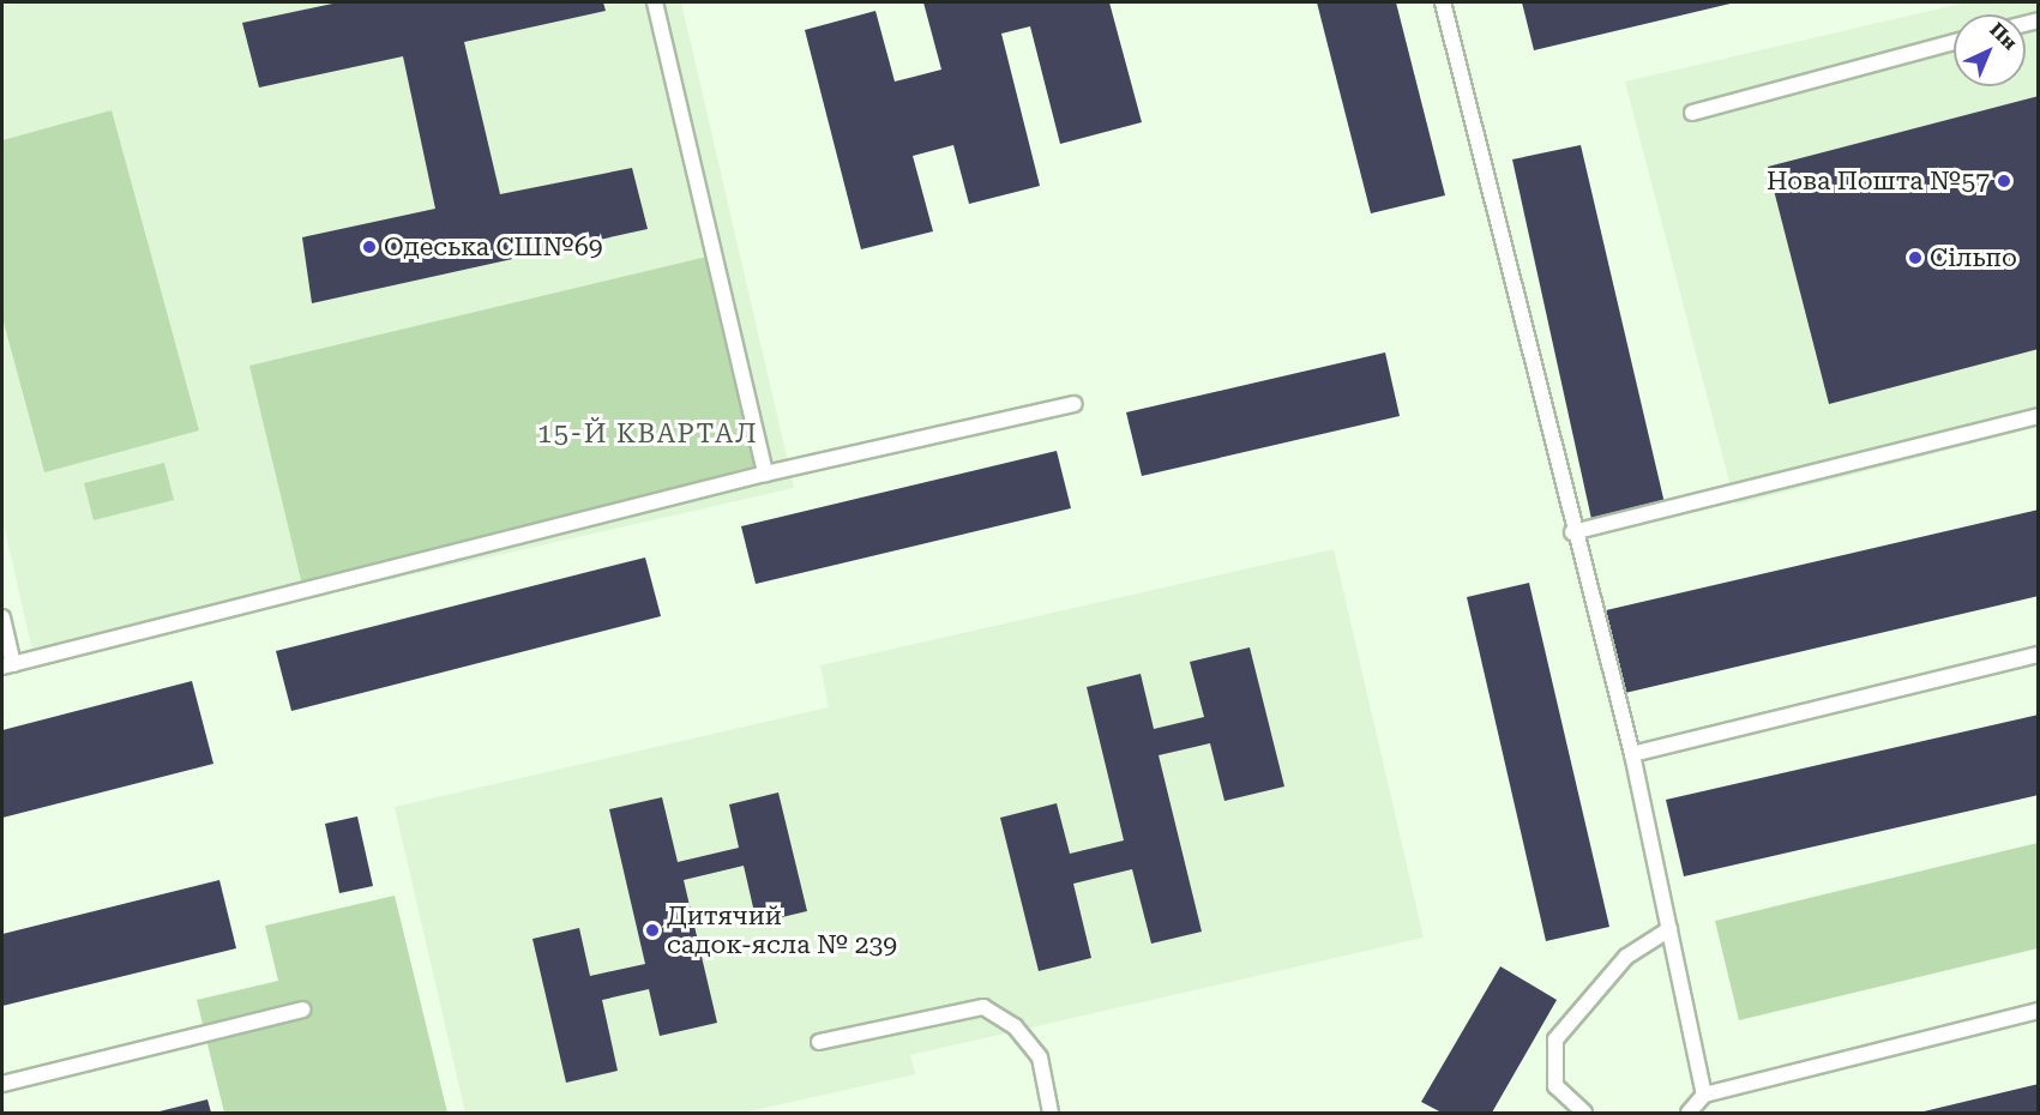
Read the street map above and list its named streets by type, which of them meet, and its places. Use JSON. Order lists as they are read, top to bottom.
{
  "districts": ["15-Й КВАРТАЛ"],
  "places": [
    "Нова Пошта №57",
    "Одеська СШ№69",
    "Сільпо",
    "Дитячий садок-ясла № 239"
  ],
  "north": "top right"
}
